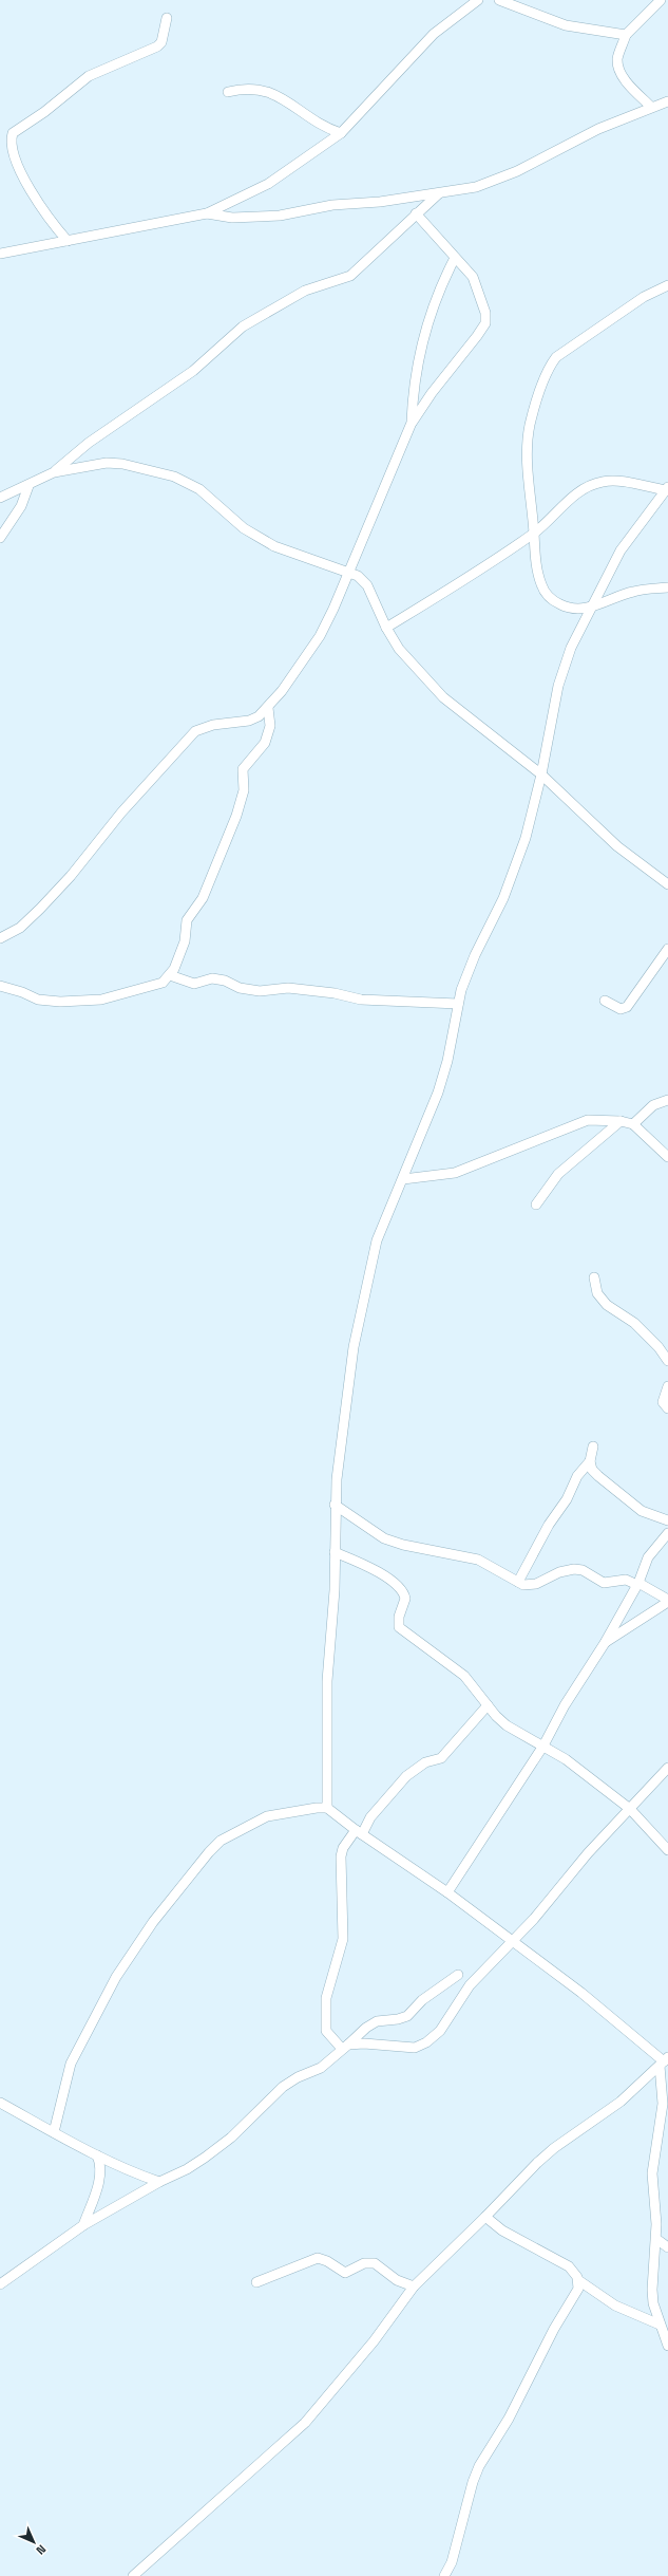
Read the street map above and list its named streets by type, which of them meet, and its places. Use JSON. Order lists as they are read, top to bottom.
{
  "north": "bottom right"
}
